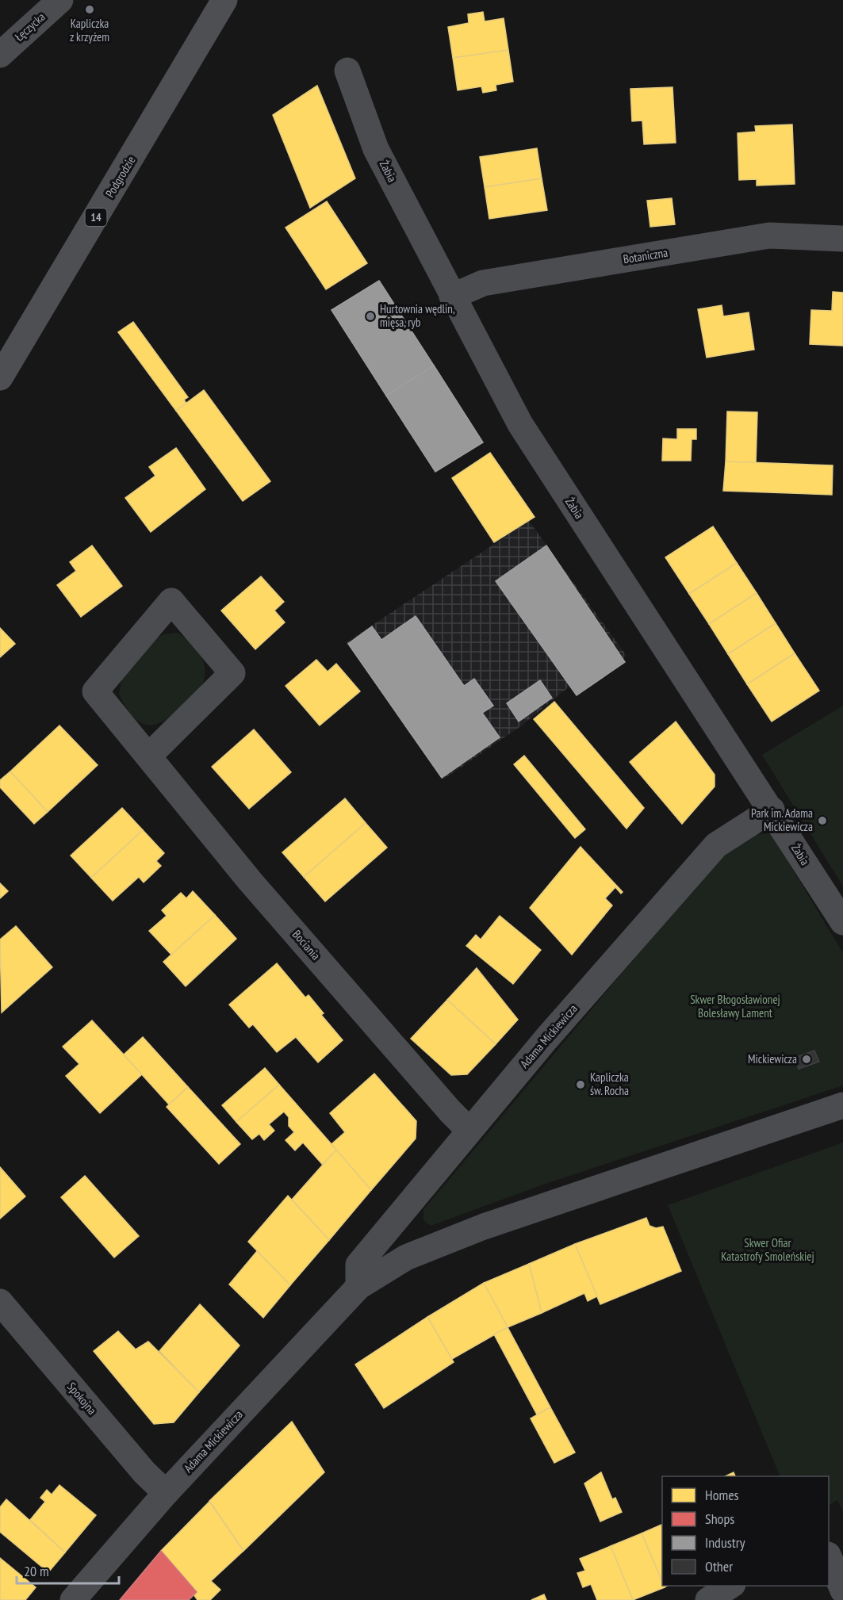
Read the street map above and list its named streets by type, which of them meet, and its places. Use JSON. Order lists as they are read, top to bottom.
{
  "streets": {
    "main road": ["Podgrodzie", "14"],
    "street": [
      "Łęczycka",
      "Żabia",
      "Botaniczna",
      "Bociania",
      "Adama Mickiewicza",
      "Spokojna"
    ]
  },
  "crossings": [
    ["Żabia", "Botaniczna"],
    ["Żabia", "Adama Mickiewicza"],
    ["Bociania", "Adama Mickiewicza"],
    ["Adama Mickiewicza", "Spokojna"]
  ],
  "parks": ["Skwer Błogosławionej Bolesławy Lament", "Skwer Ofiar Katastrofy Smoleńskiej"],
  "places": [
    "Kapliczka z krzyżem",
    "Hurtownia wędlin, mięsa, ryb",
    "Park im. Adama Mickiewicza",
    "Mickiewicza",
    "Kapliczka św. Rocha"
  ],
  "legend": [
    "Homes",
    "Shops",
    "Industry",
    "Other"
  ],
  "scale_bar": "20 m"
}
